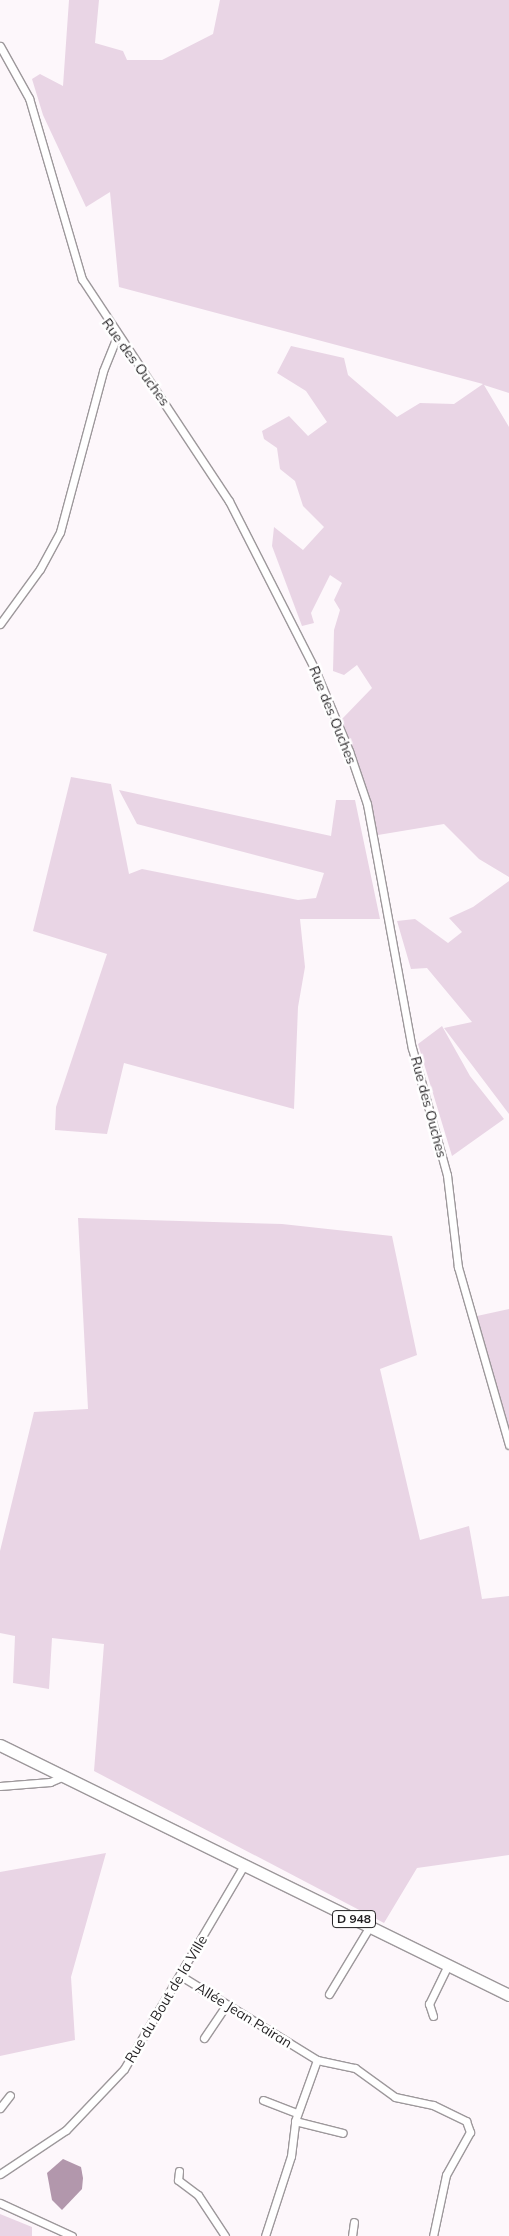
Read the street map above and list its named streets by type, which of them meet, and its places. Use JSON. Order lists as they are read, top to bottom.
{
  "streets": {
    "main road": ["D 948"],
    "street": ["Rue des Ouches", "Rue du Bout de la Ville", "Allée Jean Pairan"]
  },
  "crossings": [
    ["D 948", "Rue du Bout de la Ville"],
    ["Rue du Bout de la Ville", "Allée Jean Pairan"]
  ]
}
